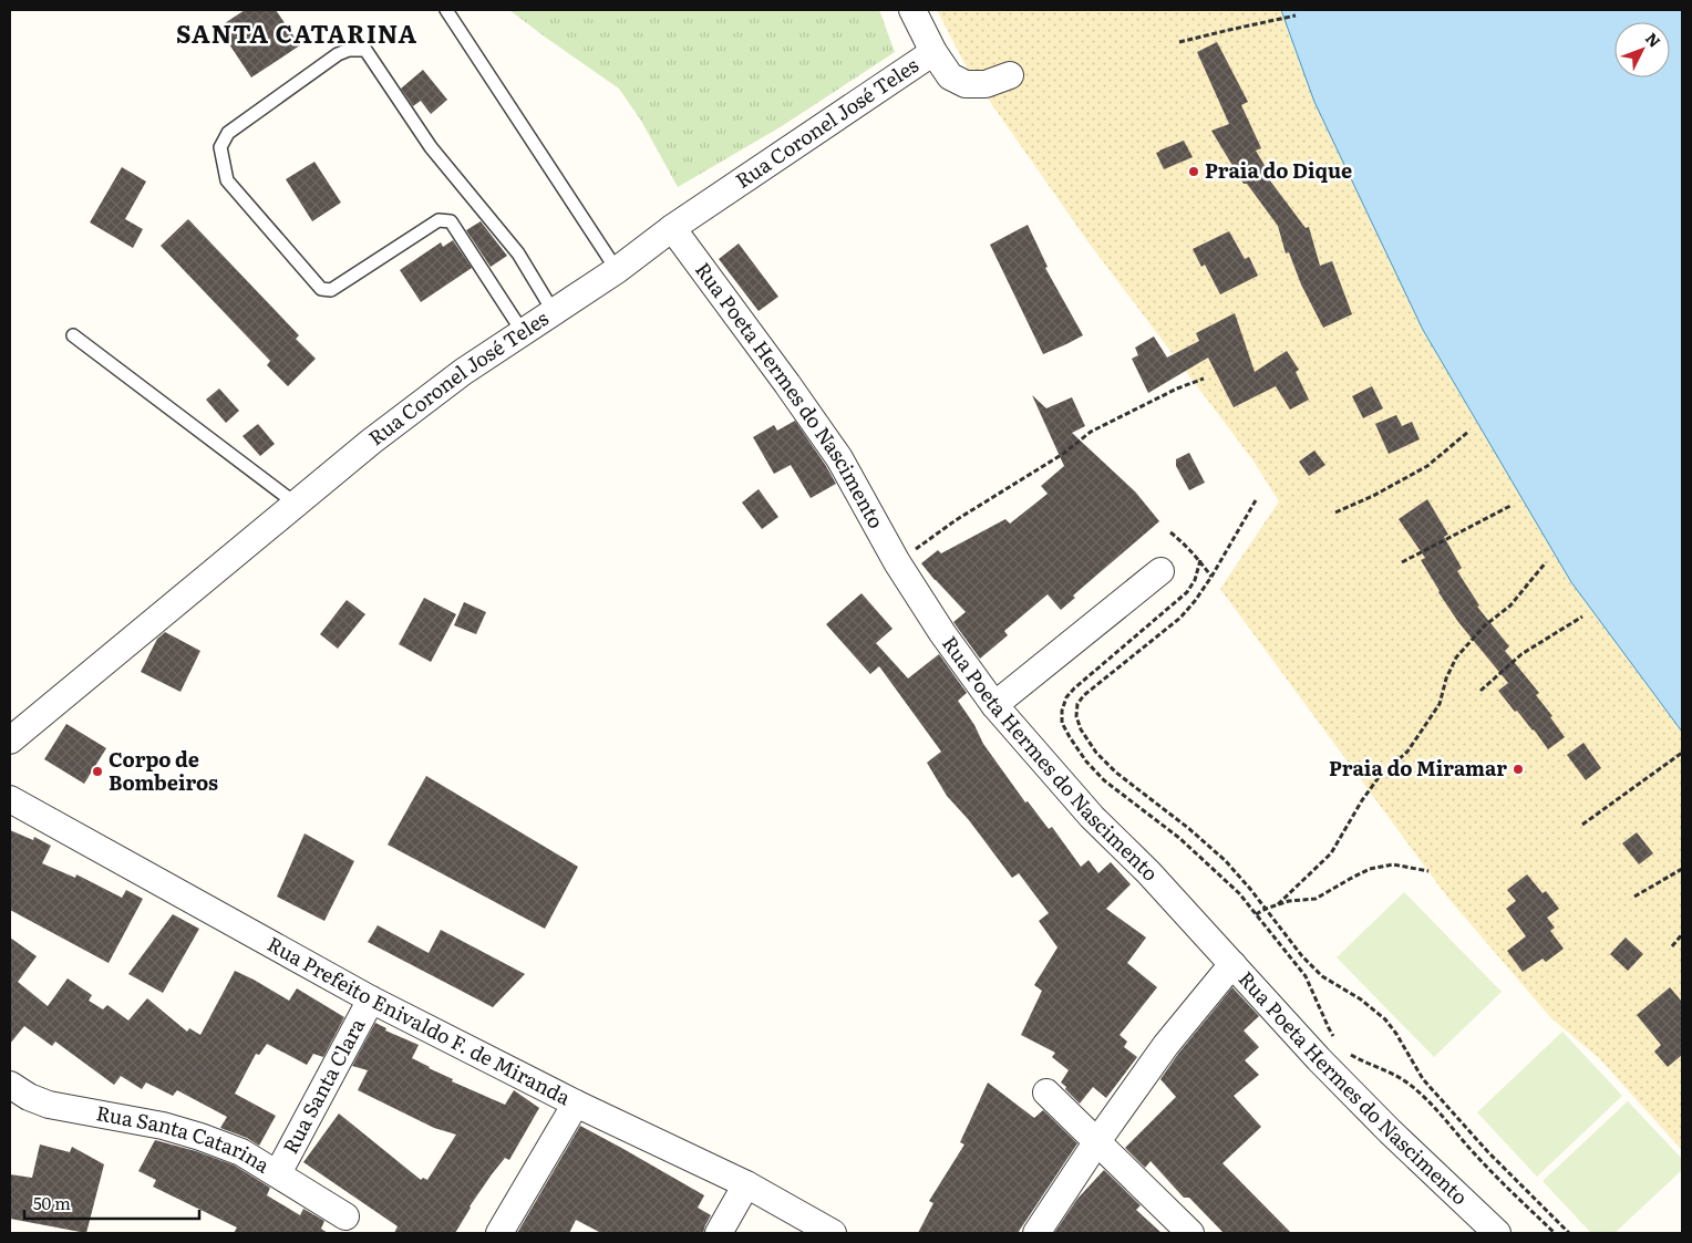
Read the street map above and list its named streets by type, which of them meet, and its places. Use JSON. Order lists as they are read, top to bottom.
{
  "streets": {
    "street": [
      "Rua Coronel José Teles",
      "Rua Poeta Hermes do Nascimento",
      "Rua Prefeito Enivaldo F. de Miranda",
      "Rua Santa Clara",
      "Rua Santa Catarina"
    ]
  },
  "crossings": [
    ["Rua Coronel José Teles", "Rua Poeta Hermes do Nascimento"],
    ["Rua Prefeito Enivaldo F. de Miranda", "Rua Santa Clara"],
    ["Rua Santa Clara", "Rua Santa Catarina"]
  ],
  "districts": ["SANTA CATARINA"],
  "places": ["Praia do Dique", "Praia do Miramar", "Corpo de Bombeiros"],
  "scale_bar": "50 m",
  "north": "top right"
}
